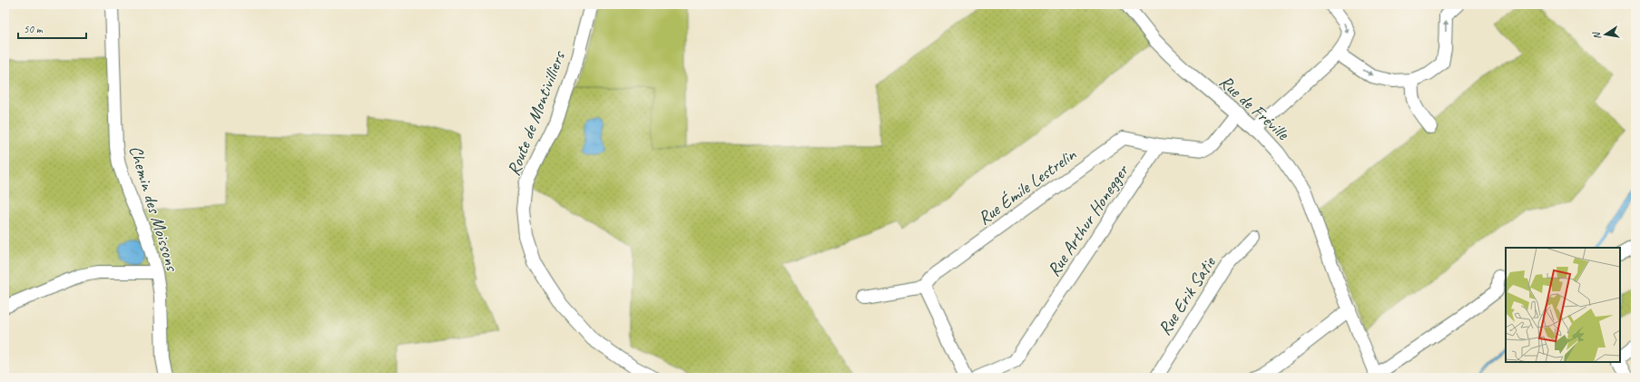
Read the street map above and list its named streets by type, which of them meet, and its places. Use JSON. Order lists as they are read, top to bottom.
{
  "streets": {
    "street": [
      "Rue de Fréville",
      "Route de Montivilliers",
      "Rue Émile Lestrelin",
      "Chemin des Moissons",
      "Rue Arthur Honegger",
      "Rue Erik Satie"
    ]
  },
  "crossings": [
    ["Rue Émile Lestrelin", "Rue Arthur Honegger"]
  ],
  "scale_bar": "50 m",
  "north": "left"
}
